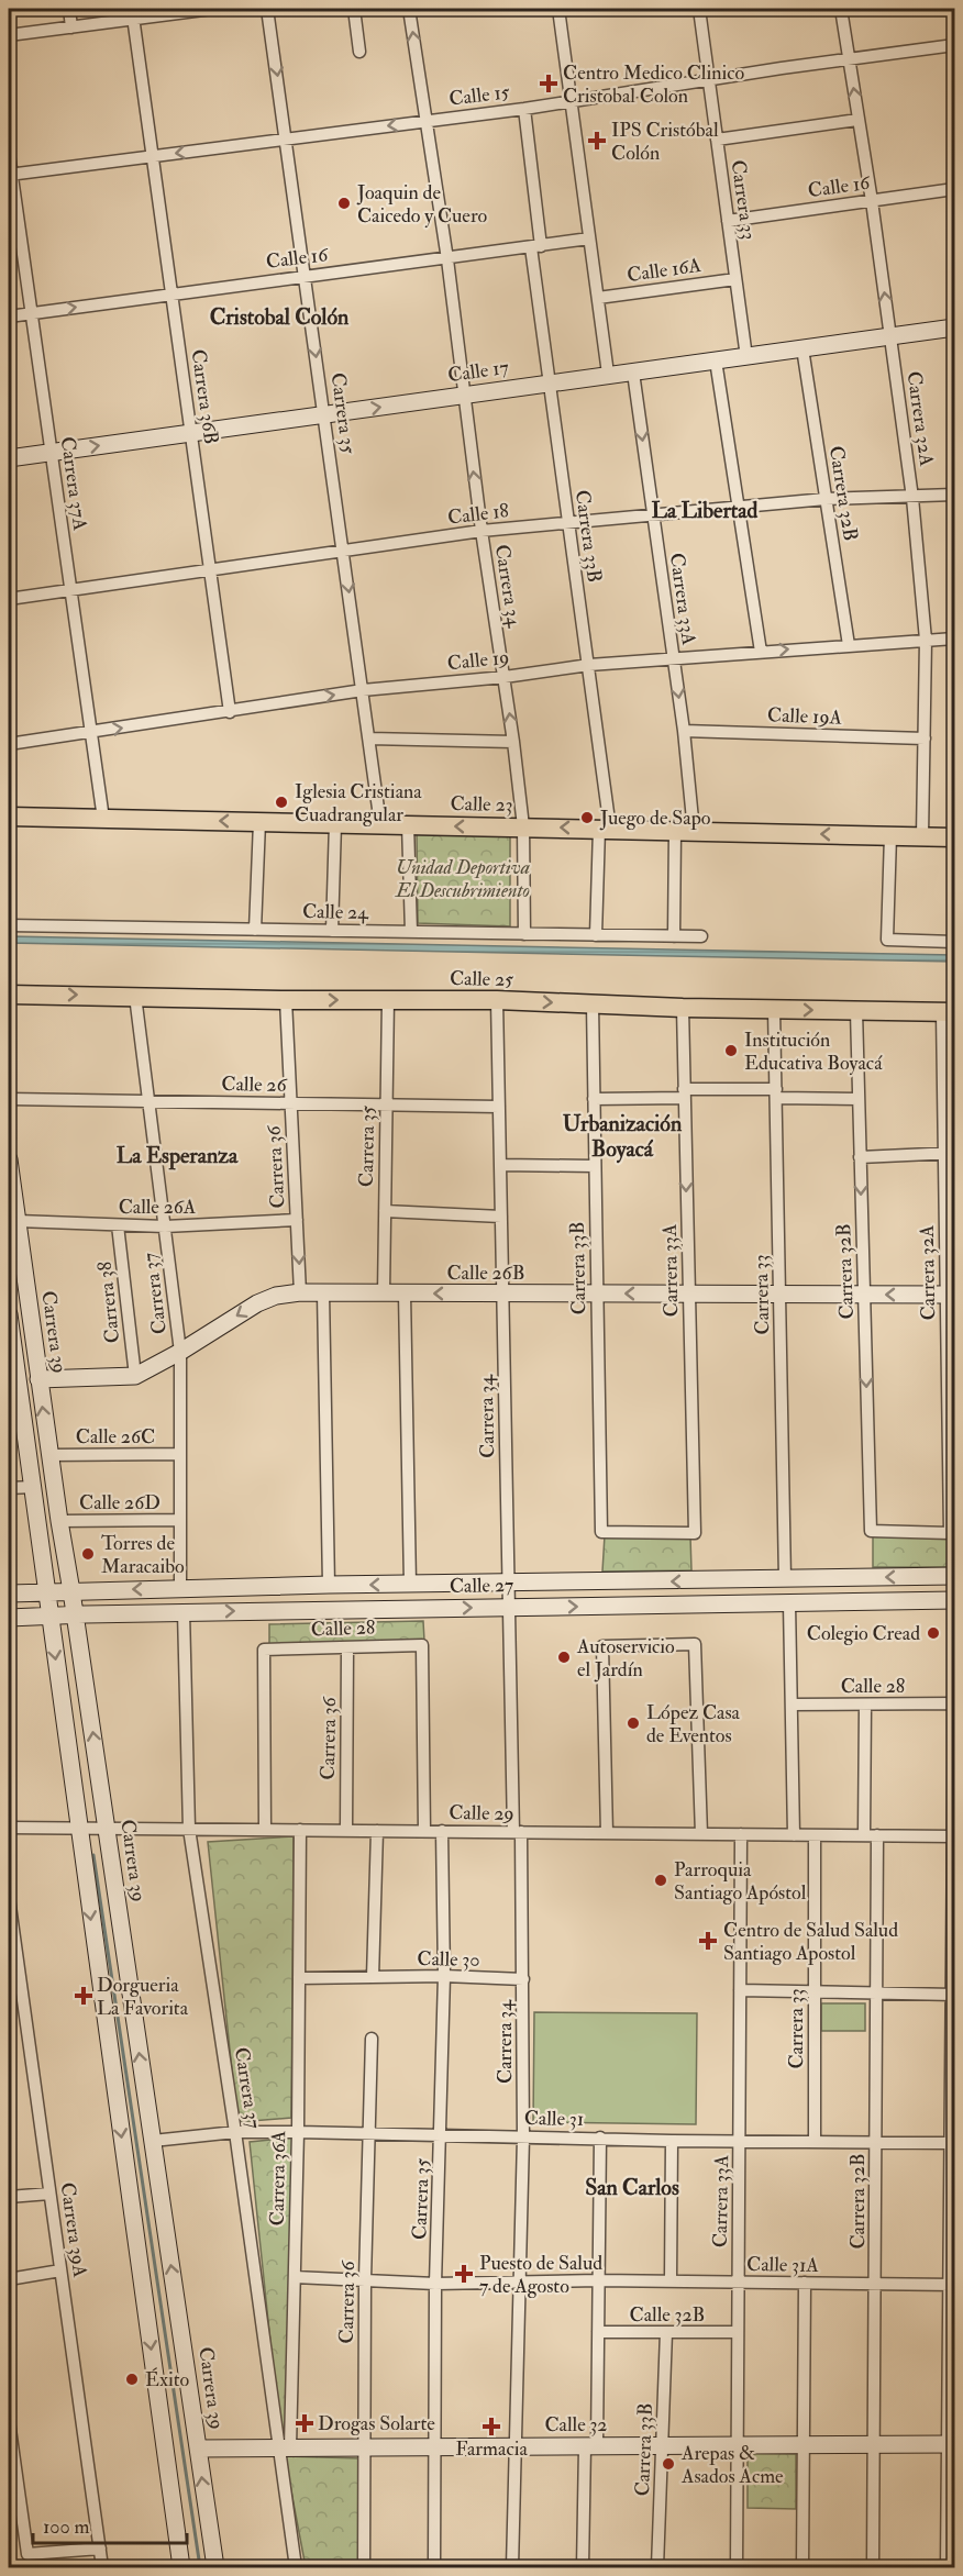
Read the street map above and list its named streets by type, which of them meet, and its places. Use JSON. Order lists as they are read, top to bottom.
{
  "streets": {
    "main road": [
      "Calle 17",
      "Calle 23",
      "Calle 25",
      "Calle 26B",
      "Carrera 39",
      "Calle 27",
      "Calle 32"
    ],
    "street": [
      "Calle 15",
      "Calle 16",
      "Carrera 33",
      "Calle 16A",
      "Carrera 36B",
      "Carrera 35",
      "Carrera 32A",
      "Carrera 37A",
      "Carrera 32B",
      "Calle 18",
      "Carrera 33B",
      "Carrera 34",
      "Carrera 33A",
      "Calle 19",
      "Calle 19A",
      "Calle 24",
      "Calle 26",
      "Carrera 36",
      "Calle 26A",
      "Carrera 37",
      "Carrera 38",
      "Calle 26C",
      "Calle 26D",
      "Calle 28",
      "Calle 29",
      "Calle 30",
      "Calle 31",
      "Carrera 36A",
      "Carrera 39A",
      "Calle 31A",
      "Calle 32B"
    ]
  },
  "crossings": [
    ["Calle 15", "Carrera 33"],
    ["Calle 15", "Carrera 36B"],
    ["Calle 15", "Carrera 35"],
    ["Calle 15", "Carrera 32A"],
    ["Calle 15", "Carrera 37A"],
    ["Calle 15", "Carrera 33B"],
    ["Calle 15", "Carrera 34"],
    ["Calle 16", "Carrera 33"],
    ["Calle 16", "Carrera 36B"],
    ["Calle 16", "Carrera 35"],
    ["Calle 16", "Carrera 32A"],
    ["Calle 16", "Carrera 37A"],
    ["Calle 16", "Carrera 33B"],
    ["Calle 16", "Carrera 34"],
    ["Carrera 33", "Calle 16A"],
    ["Carrera 33", "Calle 17"],
    ["Carrera 33", "Calle 25"],
    ["Carrera 33", "Calle 26B"],
    ["Carrera 33", "Calle 27"],
    ["Carrera 33", "Calle 29"],
    ["Carrera 33", "Calle 31"],
    ["Calle 17", "Carrera 36B"],
    ["Calle 17", "Carrera 35"],
    ["Calle 17", "Carrera 32A"],
    ["Calle 17", "Carrera 37A"],
    ["Calle 17", "Carrera 32B"],
    ["Calle 17", "Carrera 33B"],
    ["Calle 17", "Carrera 34"],
    ["Calle 17", "Carrera 33A"],
    ["Carrera 36B", "Calle 18"],
    ["Carrera 36B", "Calle 19"],
    ["Carrera 35", "Calle 18"],
    ["Carrera 35", "Calle 19"],
    ["Carrera 35", "Calle 23"],
    ["Carrera 35", "Calle 25"],
    ["Carrera 35", "Calle 26"],
    ["Carrera 35", "Calle 26B"],
    ["Carrera 35", "Calle 29"],
    ["Carrera 35", "Calle 30"],
    ["Carrera 35", "Calle 31"],
    ["Carrera 35", "Calle 31A"],
    ["Carrera 35", "Calle 32"],
    ["Carrera 32A", "Carrera 32B"],
    ["Carrera 32A", "Calle 18"],
    ["Carrera 32A", "Calle 19"],
    ["Carrera 32A", "Calle 19A"],
    ["Carrera 32A", "Calle 23"],
    ["Carrera 32A", "Calle 25"],
    ["Carrera 32A", "Calle 26B"],
    ["Carrera 37A", "Calle 18"],
    ["Carrera 37A", "Calle 19"],
    ["Carrera 37A", "Calle 23"],
    ["Carrera 32B", "Calle 18"],
    ["Carrera 32B", "Calle 19"],
    ["Carrera 32B", "Calle 25"],
    ["Carrera 32B", "Calle 26B"],
    ["Carrera 32B", "Calle 29"],
    ["Carrera 32B", "Calle 31"],
    ["Carrera 32B", "Calle 31A"],
    ["Carrera 32B", "Calle 32"],
    ["Calle 18", "Carrera 33B"],
    ["Calle 18", "Carrera 34"],
    ["Calle 18", "Carrera 33A"],
    ["Carrera 33B", "Carrera 33A"],
    ["Carrera 33B", "Calle 19"],
    ["Carrera 33B", "Calle 23"],
    ["Carrera 33B", "Calle 24"],
    ["Carrera 33B", "Calle 25"],
    ["Carrera 33B", "Calle 26B"],
    ["Carrera 33B", "Calle 32B"],
    ["Carrera 33B", "Calle 32"],
    ["Carrera 34", "Calle 19"],
    ["Carrera 34", "Calle 23"],
    ["Carrera 34", "Calle 24"],
    ["Carrera 34", "Calle 25"],
    ["Carrera 34", "Calle 26"],
    ["Carrera 34", "Calle 26B"],
    ["Carrera 34", "Calle 27"],
    ["Carrera 34", "Calle 29"],
    ["Carrera 34", "Calle 30"],
    ["Carrera 34", "Calle 31"],
    ["Carrera 34", "Calle 31A"],
    ["Carrera 34", "Calle 32"],
    ["Carrera 33A", "Calle 19"],
    ["Carrera 33A", "Calle 19A"],
    ["Carrera 33A", "Calle 23"],
    ["Carrera 33A", "Calle 24"],
    ["Carrera 33A", "Calle 25"],
    ["Carrera 33A", "Calle 26B"],
    ["Carrera 33A", "Calle 29"],
    ["Carrera 33A", "Calle 31"],
    ["Carrera 33A", "Calle 31A"],
    ["Carrera 33A", "Calle 32B"],
    ["Carrera 33A", "Calle 32"],
    ["Calle 25", "Carrera 36"],
    ["Calle 25", "Carrera 37"],
    ["Calle 26", "Carrera 36"],
    ["Calle 26", "Carrera 37"],
    ["Carrera 36", "Calle 26A"],
    ["Carrera 36", "Calle 26B"],
    ["Carrera 36", "Calle 28"],
    ["Carrera 36", "Calle 29"],
    ["Carrera 36", "Calle 31"],
    ["Carrera 36", "Calle 31A"],
    ["Carrera 36", "Calle 32"],
    ["Calle 26A", "Carrera 37"],
    ["Calle 26A", "Carrera 38"],
    ["Calle 26A", "Carrera 39"],
    ["Calle 26B", "Carrera 37"],
    ["Calle 26B", "Carrera 38"],
    ["Calle 26B", "Carrera 39"],
    ["Carrera 37", "Calle 26C"],
    ["Carrera 37", "Calle 26D"],
    ["Carrera 37", "Calle 27"],
    ["Carrera 37", "Calle 29"],
    ["Carrera 37", "Calle 31"],
    ["Carrera 37", "Carrera 36A"],
    ["Carrera 37", "Calle 32"],
    ["Carrera 39", "Calle 26C"],
    ["Carrera 39", "Calle 26D"],
    ["Carrera 39", "Calle 27"],
    ["Carrera 39", "Calle 29"],
    ["Carrera 39", "Calle 31"],
    ["Carrera 39", "Calle 32"],
    ["Calle 28", "Calle 29"],
    ["Calle 29", "Carrera 36A"],
    ["Calle 30", "Carrera 36A"],
    ["Calle 31", "Carrera 36A"],
    ["Carrera 36A", "Calle 31A"],
    ["Carrera 36A", "Calle 32"]
  ],
  "one_way": [
    "Calle 19",
    "Calle 23",
    "Calle 25",
    "Calle 26B"
  ],
  "districts": [
    "Cristobal Colón",
    "La Libertad",
    "Urbanización Boyacá",
    "La Esperanza",
    "San Carlos"
  ],
  "parks": ["Unidad Deportiva El Descubrimiento"],
  "places": {
    "health": [
      "Centro Medico Clinico Cristobal Colon",
      "IPS Cristóbal Colón",
      "Centro de Salud Salud Santiago Apostol",
      "Dorgueria La Favorita",
      "Puesto de Salud 7 de Agosto",
      "Drogas Solarte",
      "Farmacia"
    ],
    "other": [
      "Joaquin de Caicedo y Cuero",
      "Iglesia Cristiana Cuadrangular",
      "Juego de Sapo",
      "Institución Educativa Boyacá",
      "Torres de Maracaibo",
      "Colegio Cread",
      "Autoservicio el Jardín",
      "López Casa de Eventos",
      "Parroquia Santiago Apóstol",
      "Éxito",
      "Arepas & Asados Acme"
    ]
  },
  "scale_bar": "100 m"
}
